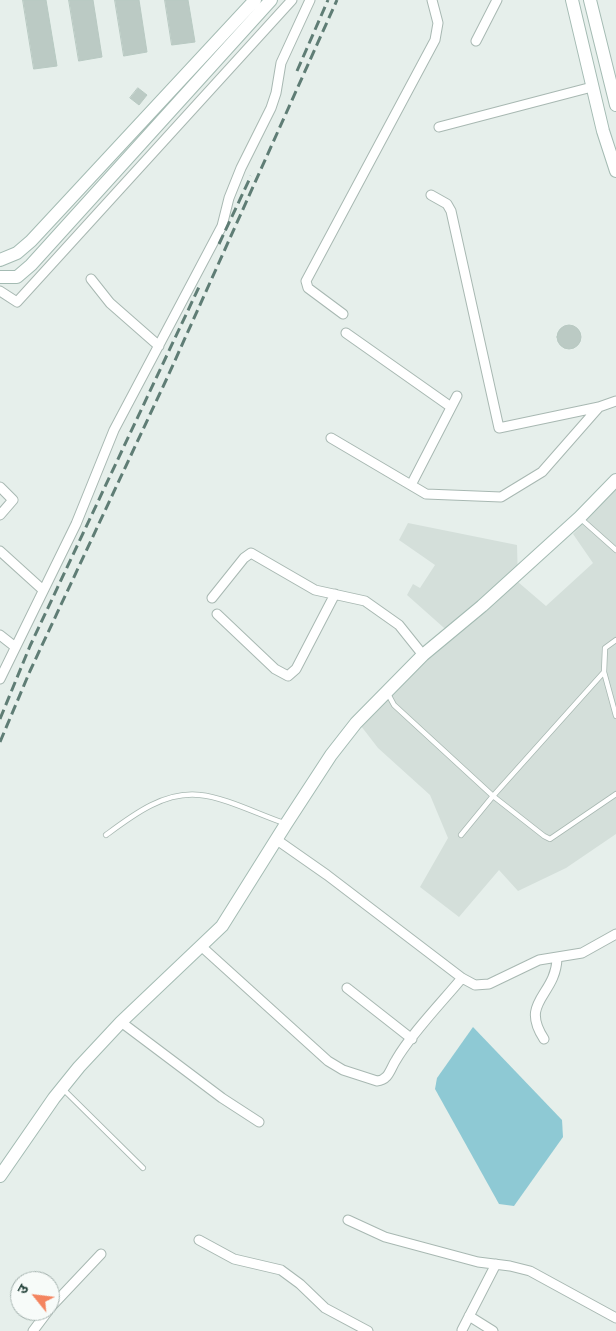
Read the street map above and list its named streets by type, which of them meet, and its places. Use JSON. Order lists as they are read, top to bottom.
{
  "north": "top left"
}
